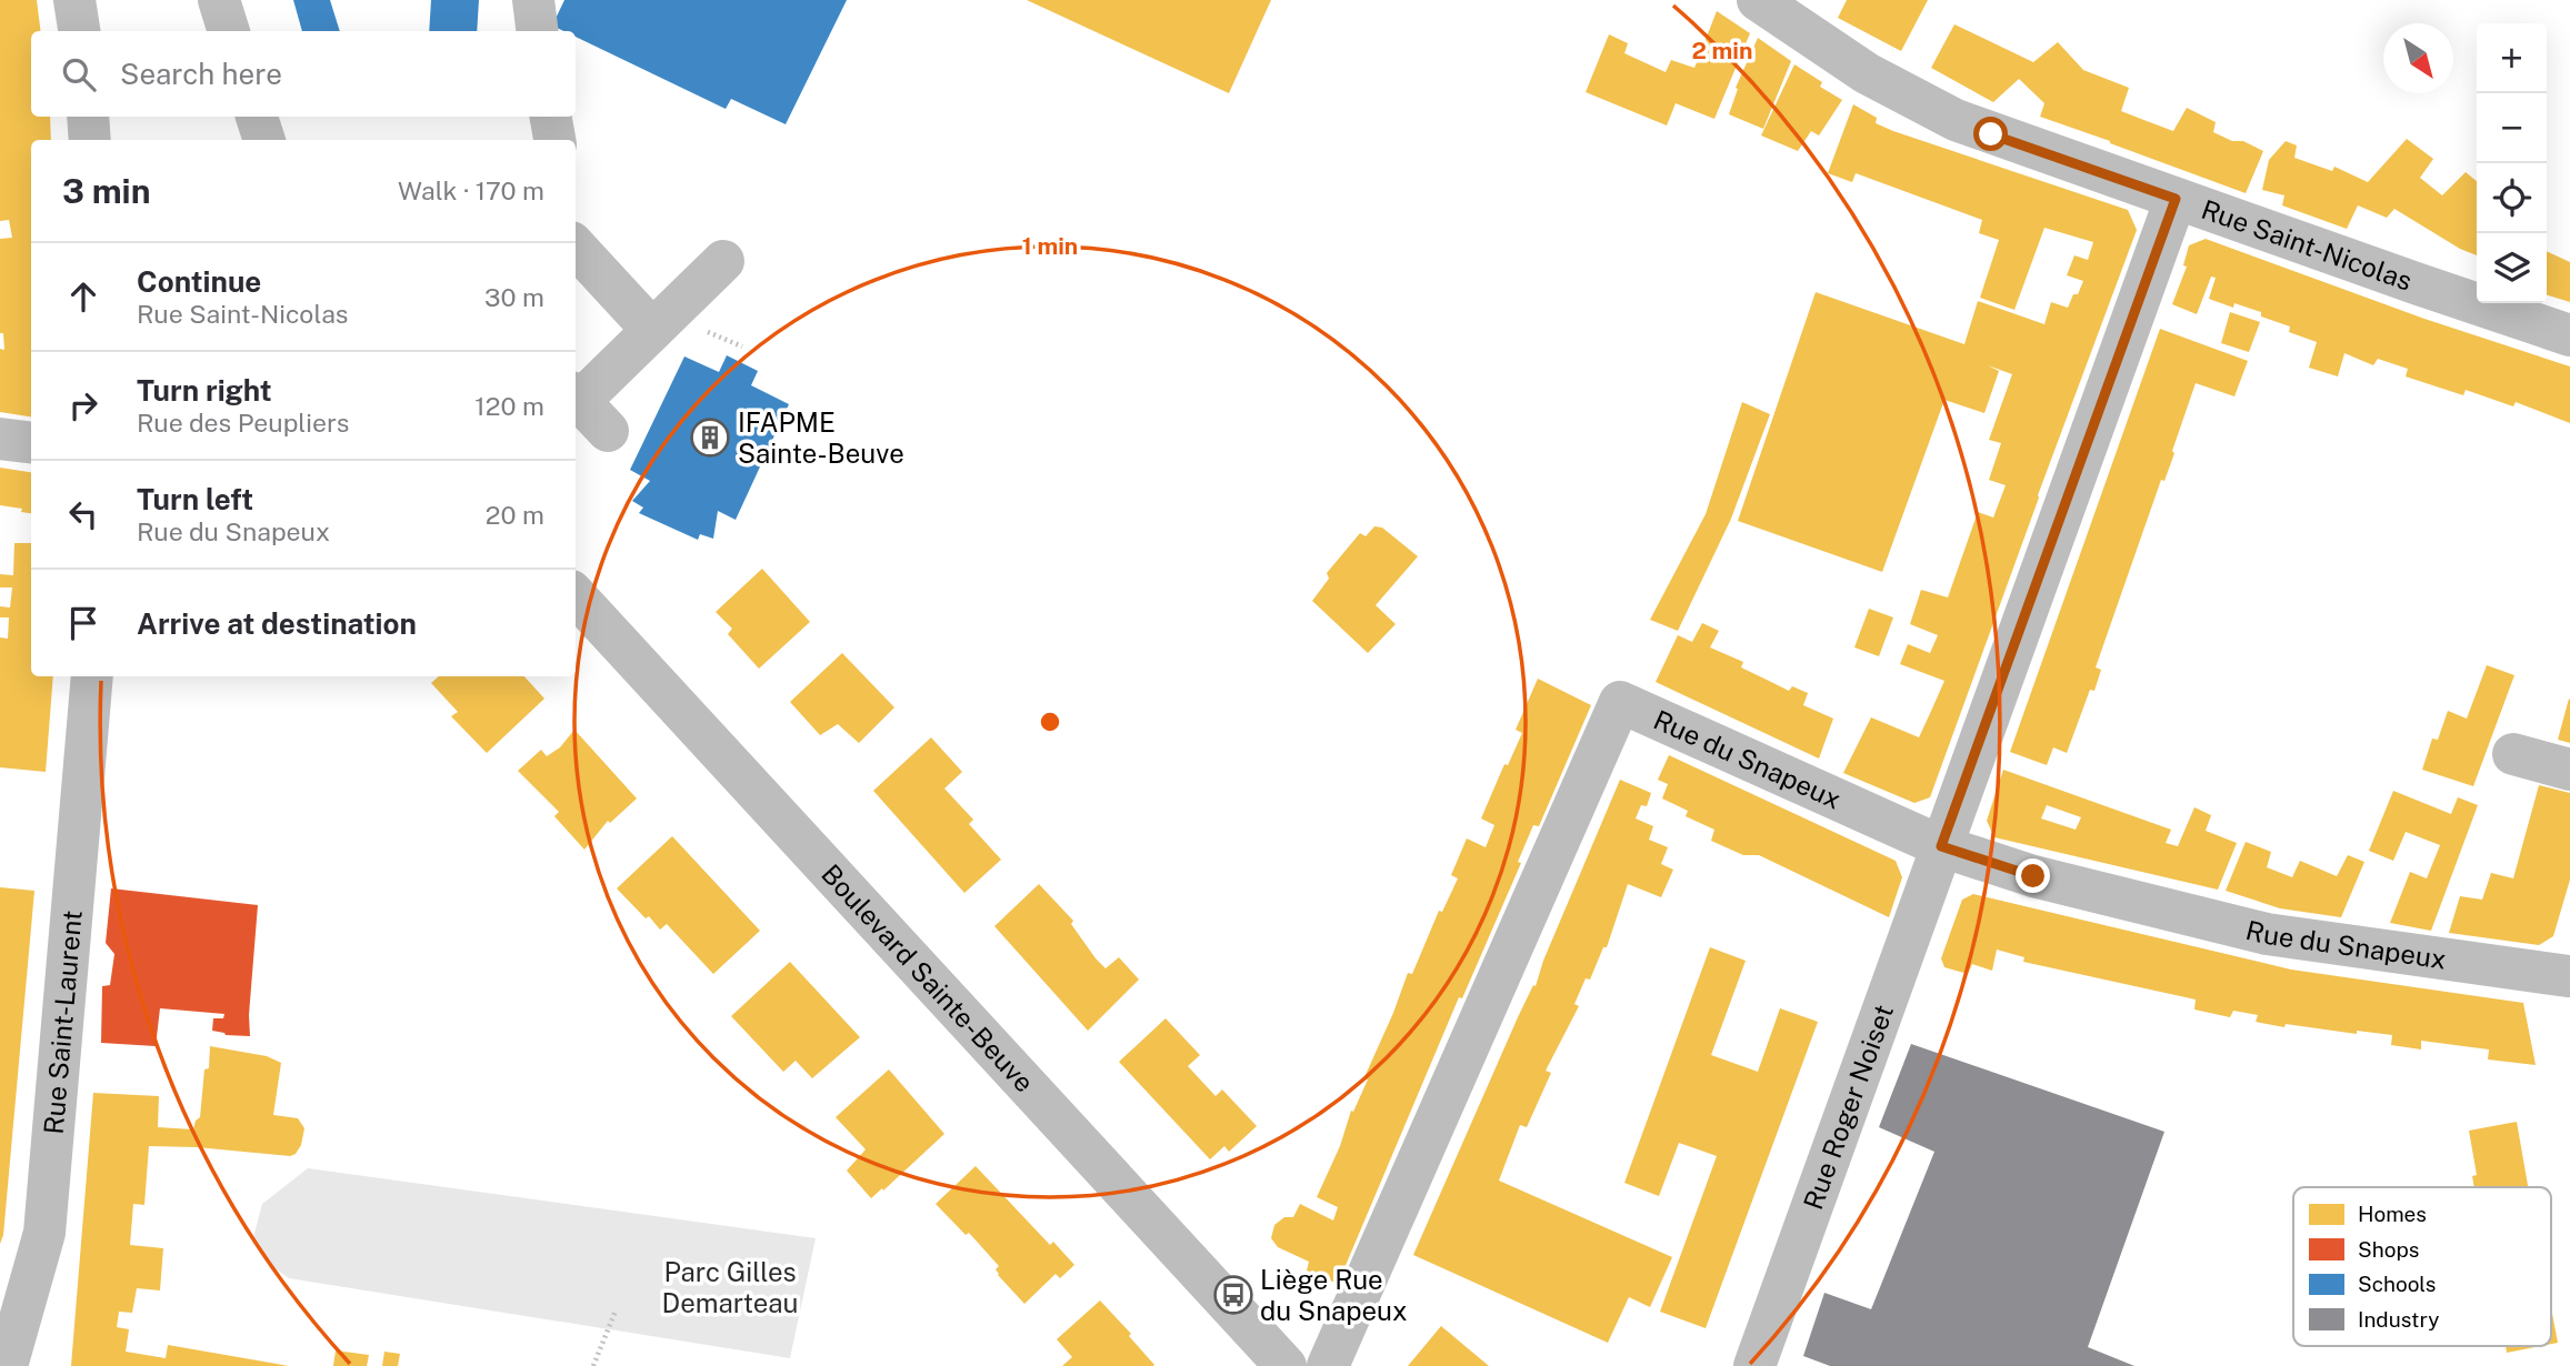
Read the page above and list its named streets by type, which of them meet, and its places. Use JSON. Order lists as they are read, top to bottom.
{
  "streets": {
    "street": [
      "Rue Saint-Nicolas",
      "Rue du Snapeux",
      "Boulevard Sainte-Beuve",
      "Rue Saint-Laurent",
      "Rue Roger Noiset"
    ]
  },
  "crossings": [
    ["Rue Saint-Nicolas", "Rue Roger Noiset"],
    ["Rue du Snapeux", "Rue Roger Noiset"]
  ],
  "parks": ["Parc Gilles Demarteau"],
  "places": {
    "building": ["IFAPME Sainte-Beuve"],
    "bus stop": ["Liège Rue du Snapeux"]
  },
  "legend": [
    "Homes",
    "Shops",
    "Schools",
    "Industry"
  ],
  "north": "bottom right",
  "page": {
    "map_buttons": ["+", "−"],
    "search": "Search here",
    "heading": ["3 min", "Walk · 170 m"],
    "list": [
      ["Continue", "Rue Saint-Nicolas", "30 m"],
      ["Turn right", "Rue des Peupliers", "120 m"],
      ["Turn left", "Rue du Snapeux", "20 m"],
      "Arrive at destination"
    ]
  },
  "rings": ["2 min", "1 min"]
}
